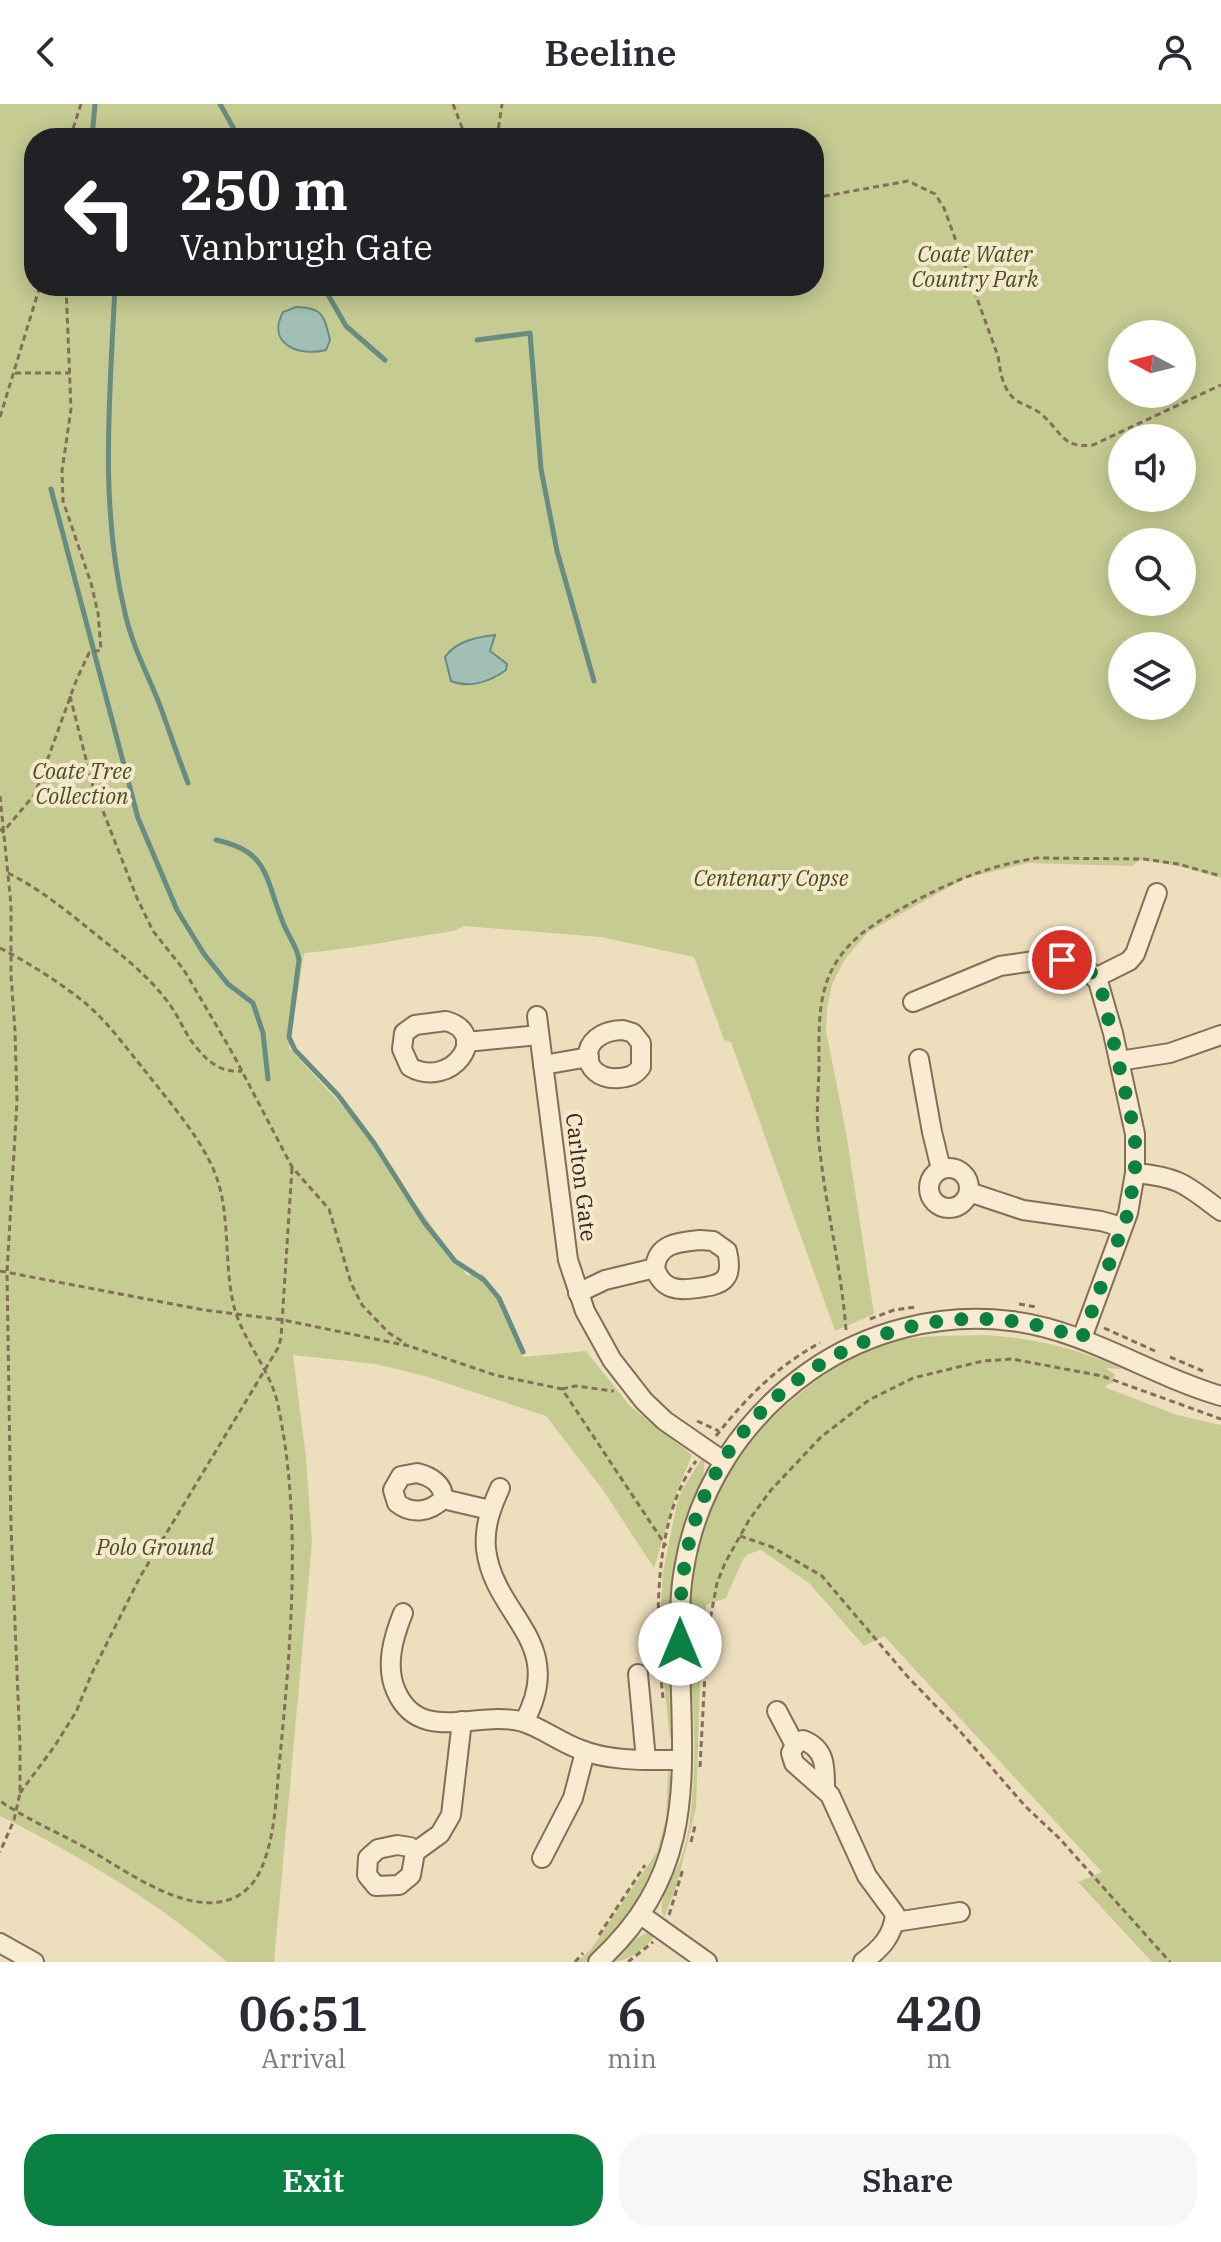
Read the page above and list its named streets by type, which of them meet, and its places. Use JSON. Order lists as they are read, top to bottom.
{
  "streets": {
    "street": ["Carlton Gate"]
  },
  "parks": [
    "Coate Water Country Park",
    "Coate Tree Collection",
    "Centenary Copse",
    "Polo Ground"
  ],
  "north": "left",
  "page": {
    "header": "Beeline",
    "turn": ["250 m", "Vanbrugh Gate"],
    "eta": [
      "06:51",
      "Arrival",
      "6",
      "min",
      "420",
      "m"
    ],
    "buttons": ["Exit", "Share"]
  }
}
